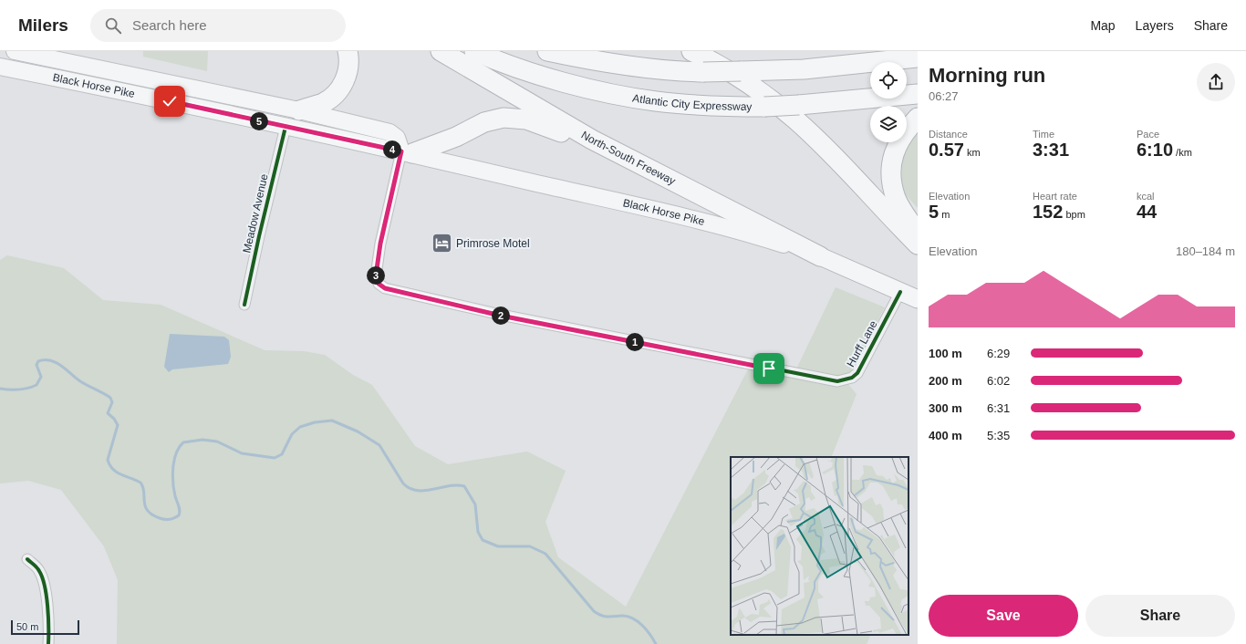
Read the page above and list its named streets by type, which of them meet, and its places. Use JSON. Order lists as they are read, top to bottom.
{
  "streets": {
    "highway": ["Black Horse Pike", "Atlantic City Expressway", "North-South Freeway"],
    "street": ["Meadow Avenue", "Hurff Lane"]
  },
  "crossings": [
    ["Black Horse Pike", "North-South Freeway"],
    ["Black Horse Pike", "Meadow Avenue"],
    ["Black Horse Pike", "Hurff Lane"]
  ],
  "places": {
    "hotel": ["Primrose Motel"]
  },
  "scale_bar": "50 m",
  "page": {
    "header": "Milers",
    "search": "Search here",
    "nav": ["Map", "Layers", "Share"],
    "heading": ["Morning run", "06:27"],
    "pins": [
      "5",
      "4",
      "3",
      "2",
      "1"
    ],
    "stats": [
      ["Distance", "0.57 km"],
      ["Time", "3:31"],
      ["Pace", "6:10 /km"],
      ["Elevation", "5 m"],
      ["Heart rate", "152 bpm"],
      ["kcal", "44"]
    ],
    "chart": ["Elevation", "180–184 m"],
    "list": [
      {
        "name": "100 m",
        "note": "6:29"
      },
      {
        "name": "200 m",
        "note": "6:02"
      },
      {
        "name": "300 m",
        "note": "6:31"
      },
      {
        "name": "400 m",
        "note": "5:35"
      }
    ],
    "buttons": ["Save", "Share"],
    "scale": "50 m"
  }
}
